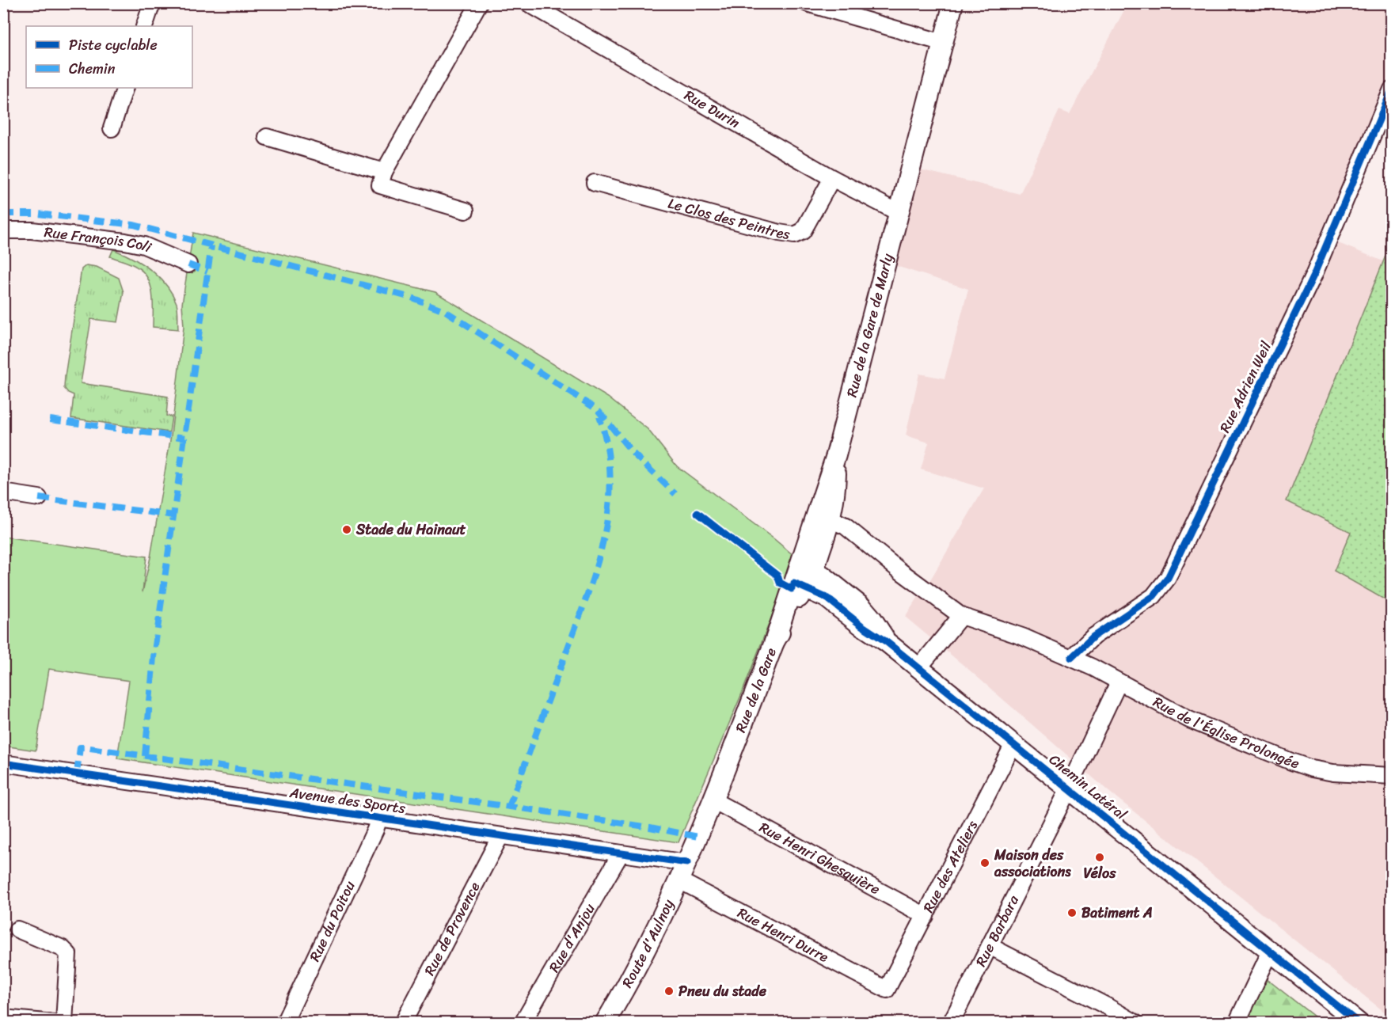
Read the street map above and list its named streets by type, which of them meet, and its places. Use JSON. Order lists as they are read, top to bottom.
{
  "streets": {
    "street": [
      "Rue Durin",
      "Le Clos des Peintres",
      "Rue François Coli",
      "Rue de la Gare de Marly",
      "Rue Adrien Weil",
      "Rue de la Gare",
      "Rue de l'Église Prolongée",
      "Chemin Latéral",
      "Avenue des Sports",
      "Rue Henri Ghesquière",
      "Rue des Ateliers",
      "Rue du Poitou",
      "Rue de Provence",
      "Rue Barbara",
      "Rue Henri Durre",
      "Rue d'Anjou",
      "Route d'Aulnoy"
    ]
  },
  "crossings": [
    ["Rue Durin", "Le Clos des Peintres"],
    ["Rue Durin", "Rue de la Gare de Marly"],
    ["Rue Adrien Weil", "Rue de l'Église Prolongée"],
    ["Rue de la Gare", "Chemin Latéral"],
    ["Rue de la Gare", "Avenue des Sports"],
    ["Rue de la Gare", "Rue Henri Ghesquière"],
    ["Rue de la Gare", "Rue Henri Durre"],
    ["Rue de la Gare", "Route d'Aulnoy"],
    ["Rue de l'Église Prolongée", "Rue Barbara"],
    ["Chemin Latéral", "Rue des Ateliers"],
    ["Chemin Latéral", "Rue Barbara"],
    ["Avenue des Sports", "Rue du Poitou"],
    ["Avenue des Sports", "Rue de Provence"],
    ["Avenue des Sports", "Rue Henri Durre"],
    ["Avenue des Sports", "Rue d'Anjou"],
    ["Avenue des Sports", "Route d'Aulnoy"],
    ["Rue Henri Ghesquière", "Rue des Ateliers"],
    ["Rue des Ateliers", "Rue Henri Durre"],
    ["Rue Henri Durre", "Route d'Aulnoy"]
  ],
  "places": [
    "Stade du Hainaut",
    "Vélos",
    "Maison des associations",
    "Batiment A",
    "Pneu du stade"
  ],
  "legend": ["Piste cyclable", "Chemin"]
}
